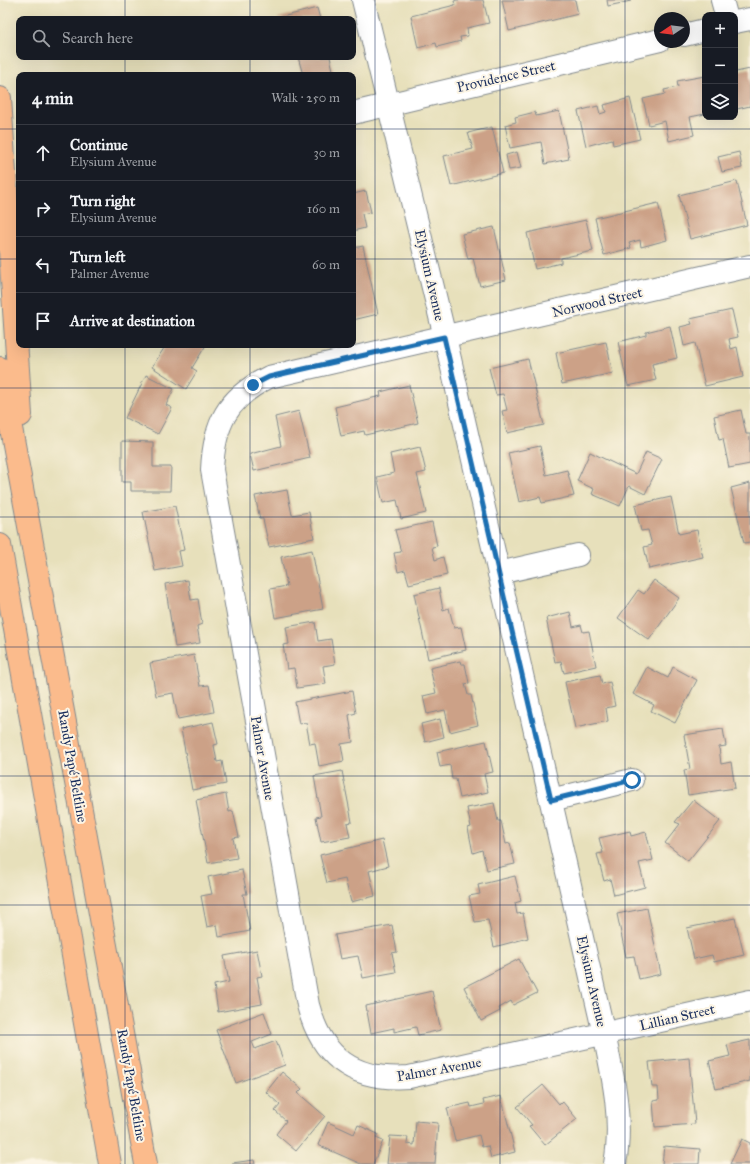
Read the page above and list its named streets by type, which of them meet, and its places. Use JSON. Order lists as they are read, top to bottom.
{
  "streets": {
    "highway": ["Randy Papé Beltline"],
    "street": [
      "Providence Street",
      "Elysium Avenue",
      "Norwood Street",
      "Palmer Avenue",
      "Lillian Street"
    ]
  },
  "crossings": [
    ["Providence Street", "Elysium Avenue"],
    ["Elysium Avenue", "Norwood Street"],
    ["Elysium Avenue", "Palmer Avenue"],
    ["Elysium Avenue", "Lillian Street"],
    ["Norwood Street", "Palmer Avenue"],
    ["Palmer Avenue", "Lillian Street"]
  ],
  "north": "left",
  "page": {
    "map_buttons": ["+", "−"],
    "search": "Search here",
    "heading": ["4 min", "Walk · 250 m"],
    "list": [
      ["Continue", "Elysium Avenue", "30 m"],
      ["Turn right", "Elysium Avenue", "160 m"],
      ["Turn left", "Palmer Avenue", "60 m"],
      "Arrive at destination"
    ]
  }
}
